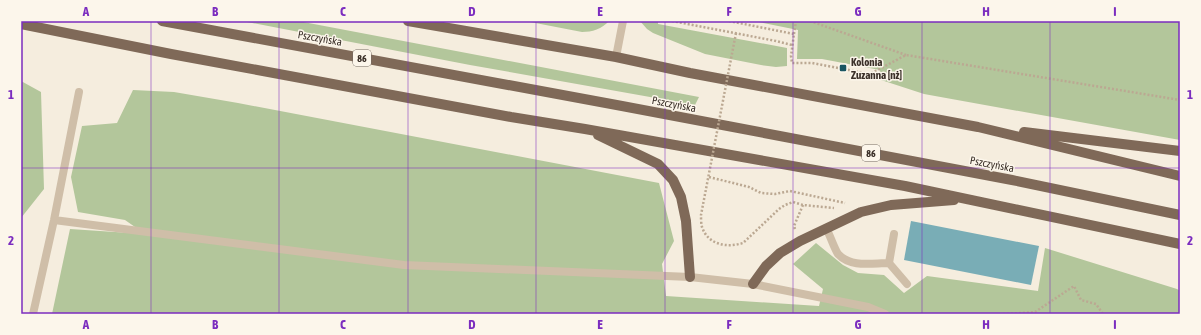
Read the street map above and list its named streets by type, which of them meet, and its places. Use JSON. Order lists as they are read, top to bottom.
{
  "streets": {
    "main road": ["Pszczyńska", "86"]
  },
  "places": {
    "transit": ["Kolonia Zuzanna [nż]"]
  },
  "grid": {
    "columns": [
      "A",
      "B",
      "C",
      "D",
      "E",
      "F",
      "G",
      "H",
      "I"
    ],
    "rows": ["1", "2"]
  }
}
